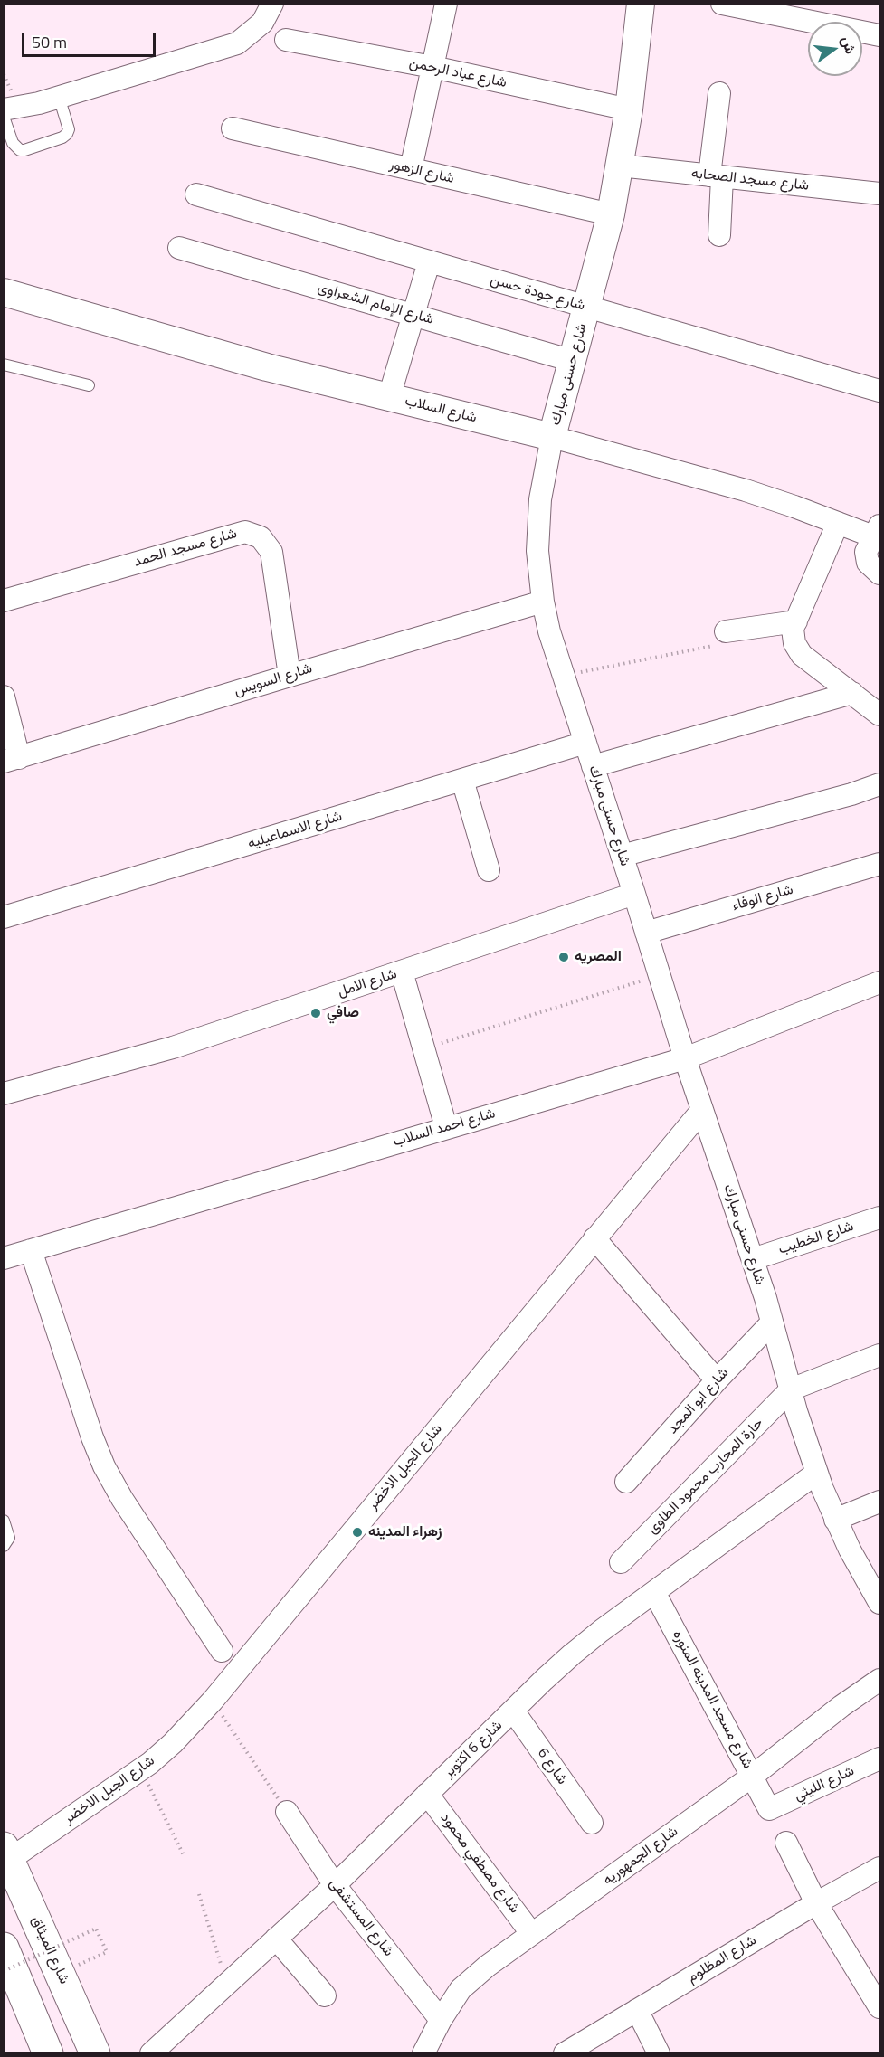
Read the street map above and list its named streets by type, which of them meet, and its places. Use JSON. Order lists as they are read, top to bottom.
{
  "streets": {
    "main road": ["شارع الميثاق"],
    "street": [
      "شارع عباد الرحمن",
      "شارع الزهور",
      "شارع مسجد الصحابه",
      "شارع جودة حسن",
      "شارع الإمام الشعراوى",
      "شارع حسنى مبارك",
      "شارع السلاب",
      "شارع مسجد الحمد",
      "شارع السويس",
      "شارع الاسماعيليه",
      "شارع الوفاء",
      "شارع الامل",
      "شارع احمد السلاب",
      "شارع الخطيب",
      "شارع ابو المجد",
      "شارع الجبل الاخضر",
      "حارة المحارب محمود الطاوى",
      "شارع مسجد المدينه المنوره",
      "شارع 6 اكتوبر",
      "شارع 6",
      "شارع الليثي",
      "شارع الجمهوريه",
      "شارع مصطفي محمود",
      "شارع المستشفى",
      "شارع المظلوم"
    ]
  },
  "crossings": [
    ["شارع عباد الرحمن", "شارع حسنى مبارك"],
    ["شارع الزهور", "شارع حسنى مبارك"],
    ["شارع مسجد الصحابه", "شارع حسنى مبارك"],
    ["شارع جودة حسن", "شارع حسنى مبارك"],
    ["شارع الإمام الشعراوى", "شارع حسنى مبارك"],
    ["شارع حسنى مبارك", "شارع السلاب"],
    ["شارع حسنى مبارك", "شارع السويس"],
    ["شارع حسنى مبارك", "شارع الاسماعيليه"],
    ["شارع حسنى مبارك", "شارع الوفاء"],
    ["شارع حسنى مبارك", "شارع الامل"],
    ["شارع حسنى مبارك", "شارع احمد السلاب"],
    ["شارع حسنى مبارك", "شارع الخطيب"],
    ["شارع حسنى مبارك", "شارع ابو المجد"],
    ["شارع حسنى مبارك", "شارع الجبل الاخضر"],
    ["شارع حسنى مبارك", "حارة المحارب محمود الطاوى"],
    ["شارع حسنى مبارك", "شارع 6 اكتوبر"],
    ["شارع مسجد الحمد", "شارع السويس"],
    ["شارع الجبل الاخضر", "شارع الميثاق"],
    ["شارع مسجد المدينه المنوره", "شارع 6 اكتوبر"],
    ["شارع مسجد المدينه المنوره", "شارع الليثي"],
    ["شارع مسجد المدينه المنوره", "شارع الجمهوريه"],
    ["شارع 6 اكتوبر", "شارع 6"],
    ["شارع 6 اكتوبر", "شارع مصطفي محمود"],
    ["شارع 6 اكتوبر", "شارع المستشفى"],
    ["شارع الجمهوريه", "شارع مصطفي محمود"],
    ["شارع الجمهوريه", "شارع المستشفى"]
  ],
  "places": ["المصريه", "صافي", "زهراء المدينه"],
  "scale_bar": "50 m",
  "north": "right"
}
